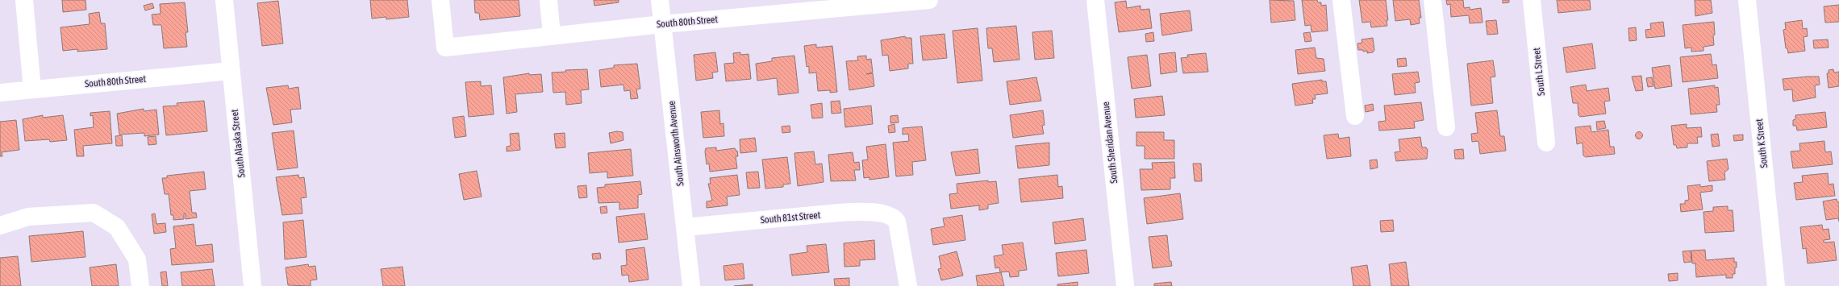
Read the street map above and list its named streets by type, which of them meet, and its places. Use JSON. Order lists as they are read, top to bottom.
{
  "streets": {
    "street": [
      "South 80th Street",
      "South L Street",
      "South Sheridan Avenue",
      "South Alaska Street",
      "South Ainsworth Avenue",
      "South K Street",
      "South 81st Street"
    ]
  },
  "crossings": [
    ["South 80th Street", "South Alaska Street"],
    ["South 80th Street", "South Ainsworth Avenue"],
    ["South Ainsworth Avenue", "South 81st Street"]
  ]
}
